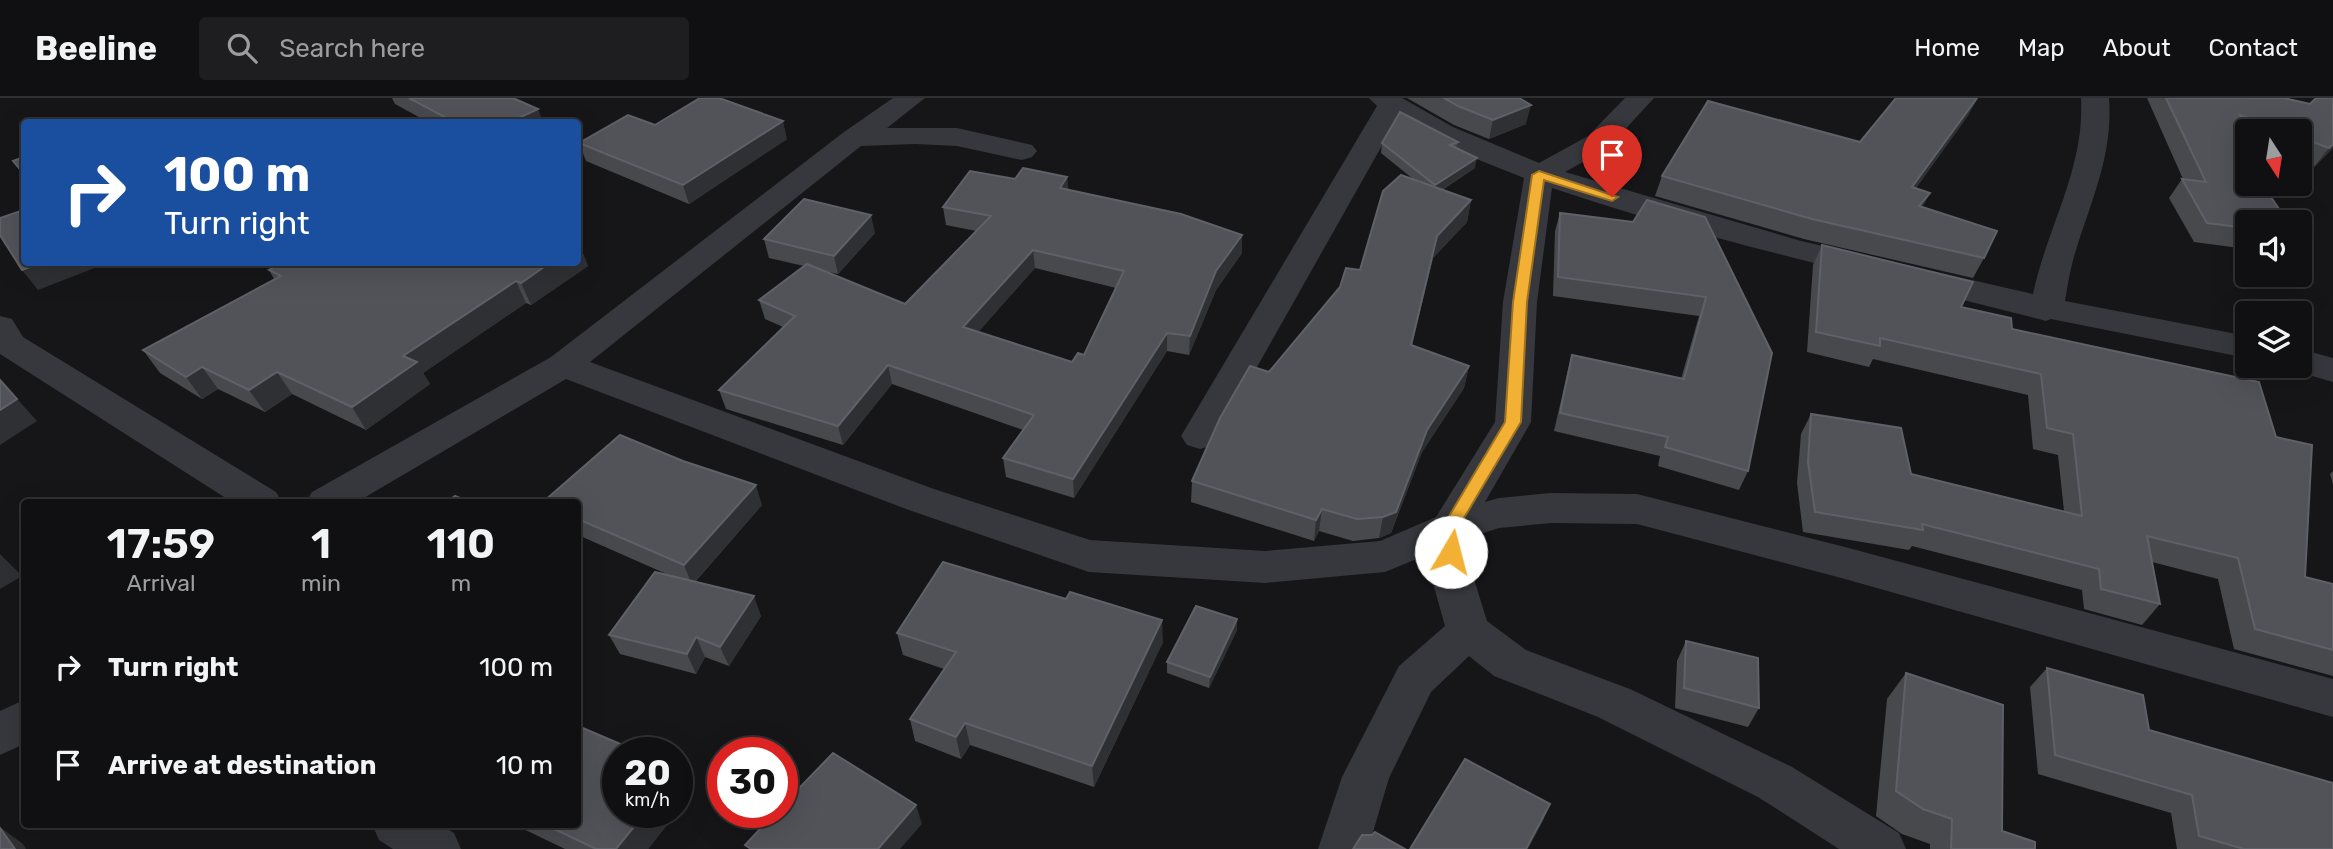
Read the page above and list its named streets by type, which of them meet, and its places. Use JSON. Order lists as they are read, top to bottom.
{
  "north": "bottom",
  "page": {
    "header": "Beeline",
    "search": "Search here",
    "nav": [
      "Home",
      "Map",
      "About",
      "Contact"
    ],
    "turn": ["100 m", "Turn right"],
    "eta": [
      "17:59",
      "Arrival",
      "1",
      "min",
      "110",
      "m"
    ],
    "list": [
      {
        "name": "Turn right",
        "value": "100 m"
      },
      {
        "name": "Arrive at destination",
        "value": "10 m"
      }
    ],
    "speed": "20 km/h",
    "limit": "30"
  }
}
